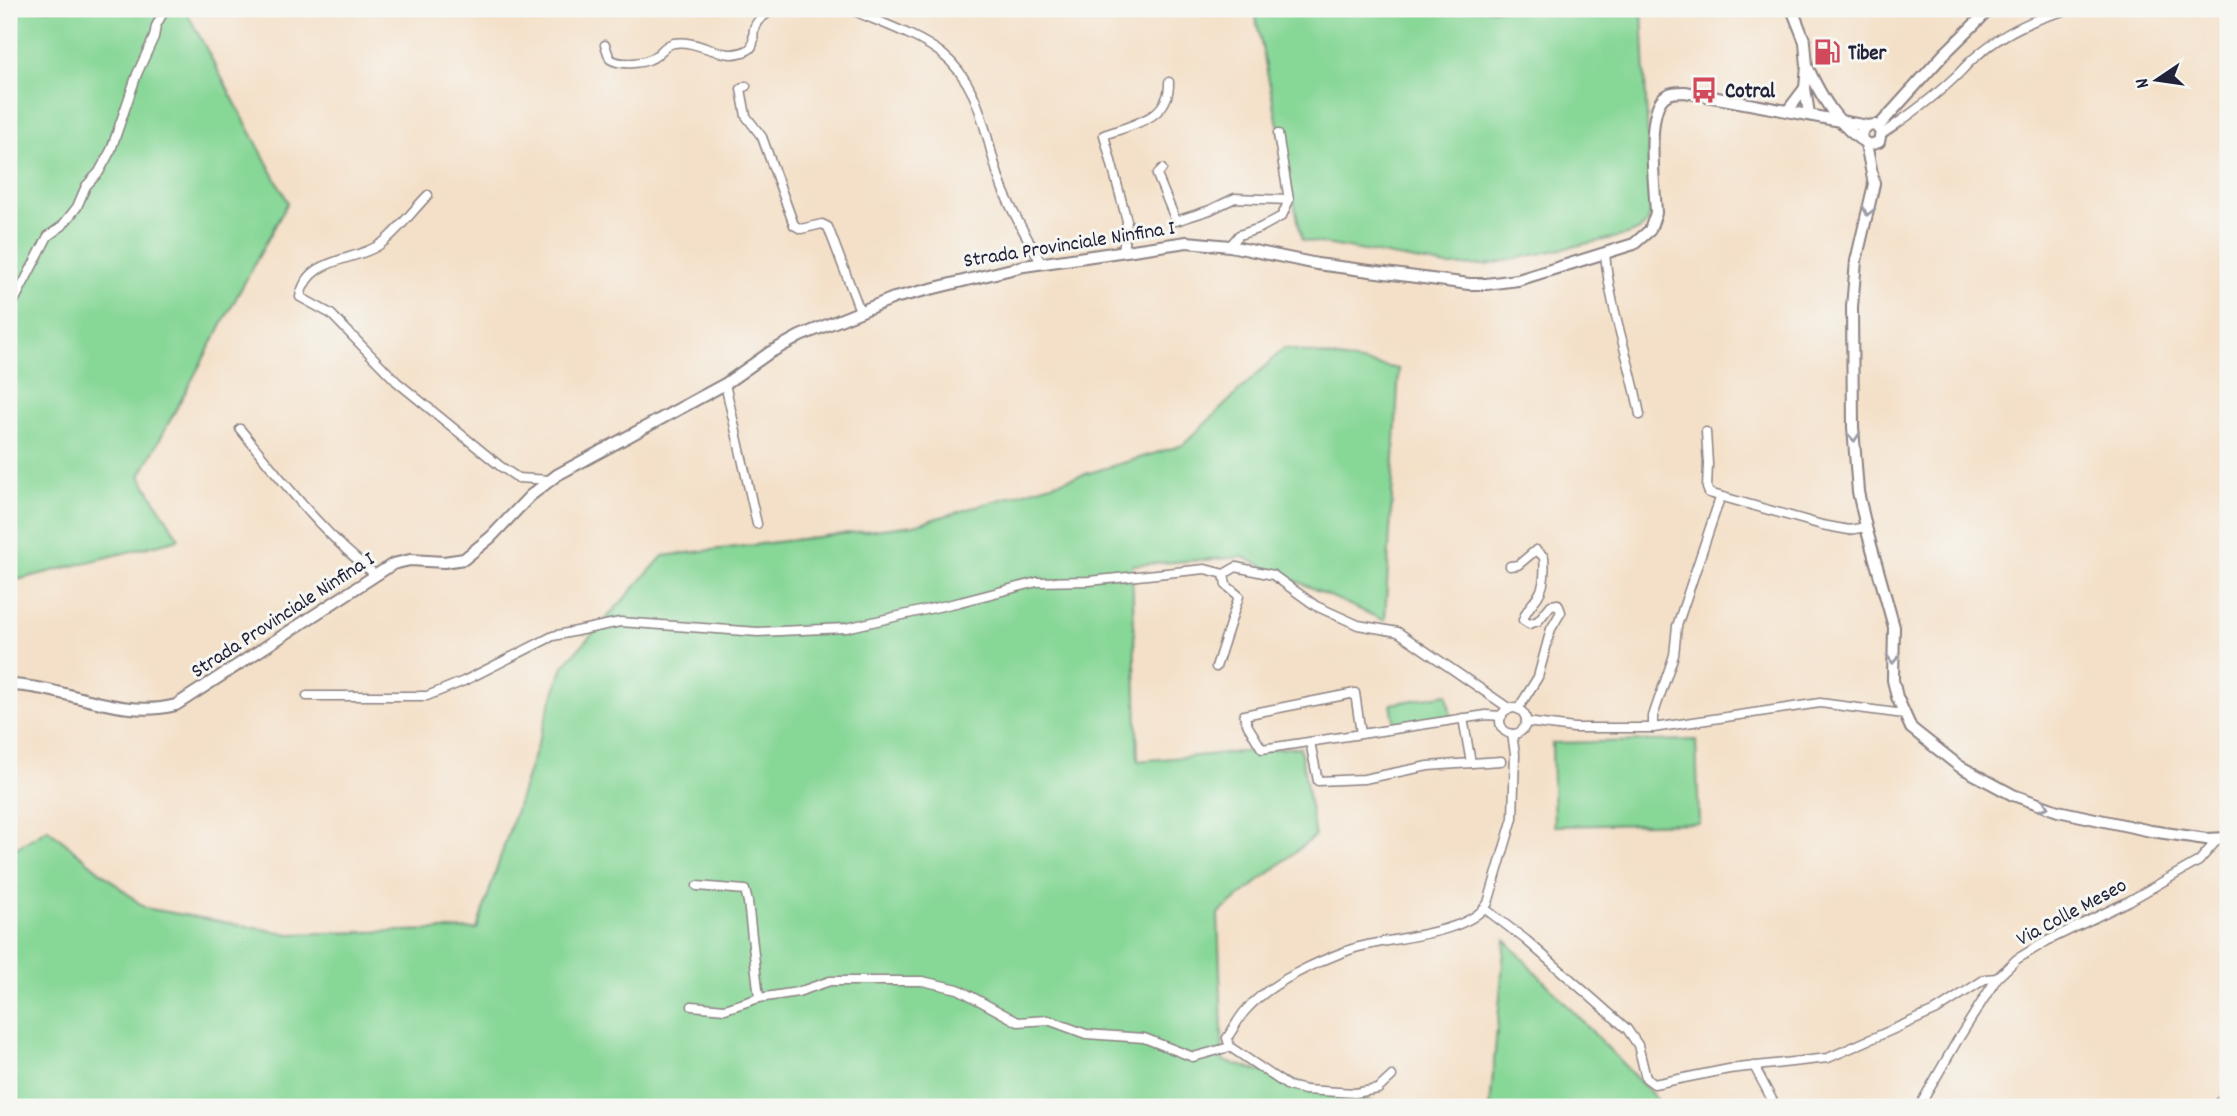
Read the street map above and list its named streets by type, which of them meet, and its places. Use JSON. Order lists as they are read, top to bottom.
{
  "streets": {
    "main road": ["Strada Provinciale Ninfina I"],
    "street": ["Via Colle Meseo"]
  },
  "places": {
    "fuel station": ["Tiber"],
    "bus stop": ["Cotral"]
  },
  "north": "left"
}
